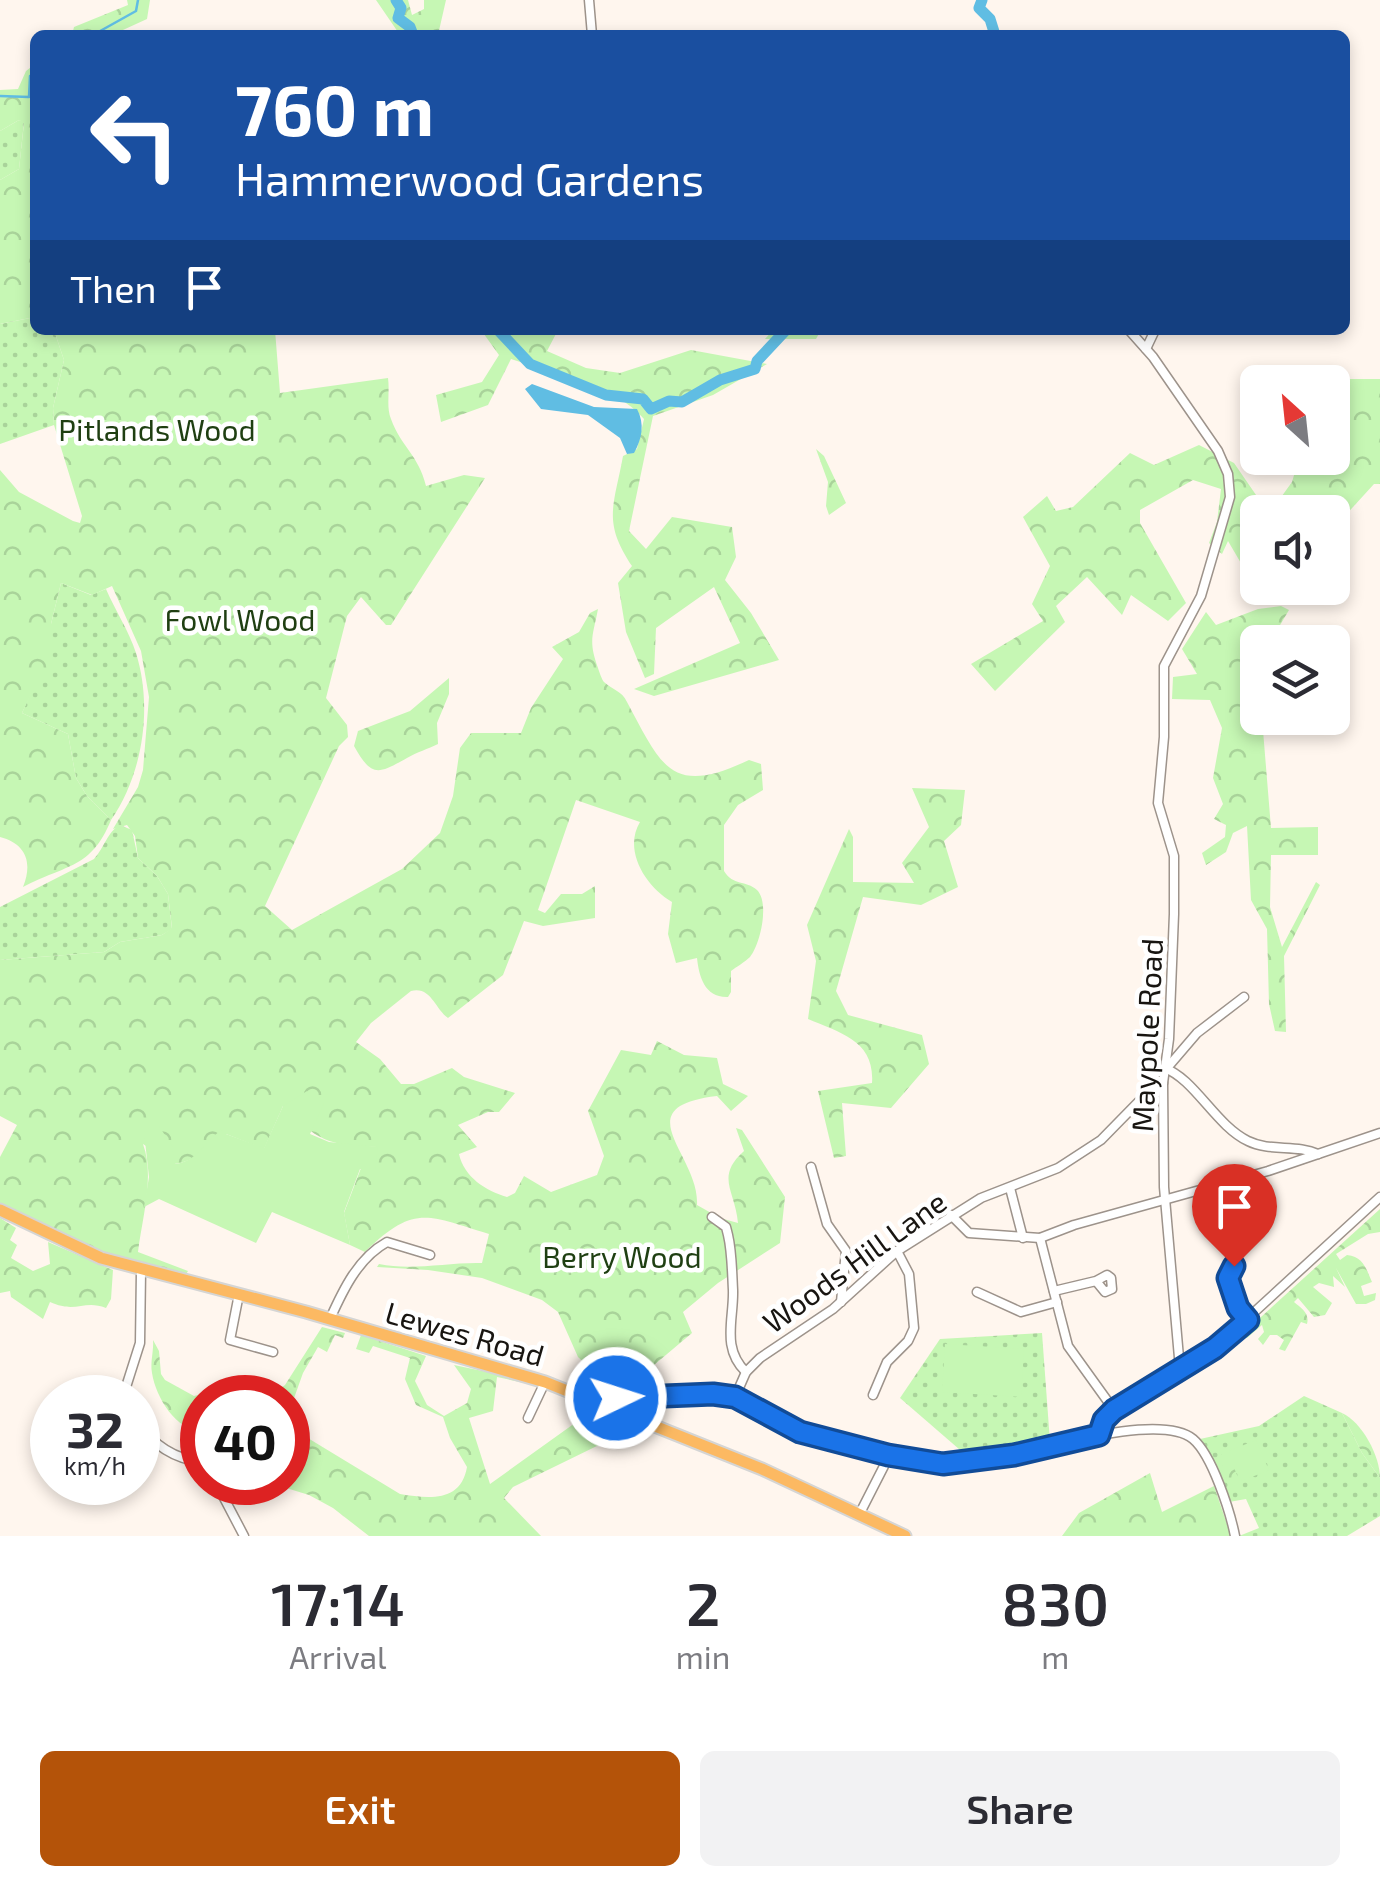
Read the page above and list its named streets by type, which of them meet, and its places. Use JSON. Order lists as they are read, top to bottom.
{
  "streets": {
    "highway": ["Lewes Road"],
    "street": ["Maypole Road", "Woods Hill Lane"]
  },
  "crossings": [
    ["Maypole Road", "Woods Hill Lane"]
  ],
  "parks": ["Pitlands Wood", "Fowl Wood", "Berry Wood"],
  "north": "top left",
  "page": {
    "turn": ["760 m", "Hammerwood Gardens"],
    "then": "Then",
    "speed": "32 km/h",
    "limit": "40",
    "eta": [
      "17:14",
      "Arrival",
      "2",
      "min",
      "830",
      "m"
    ],
    "buttons": ["Exit", "Share"]
  }
}
